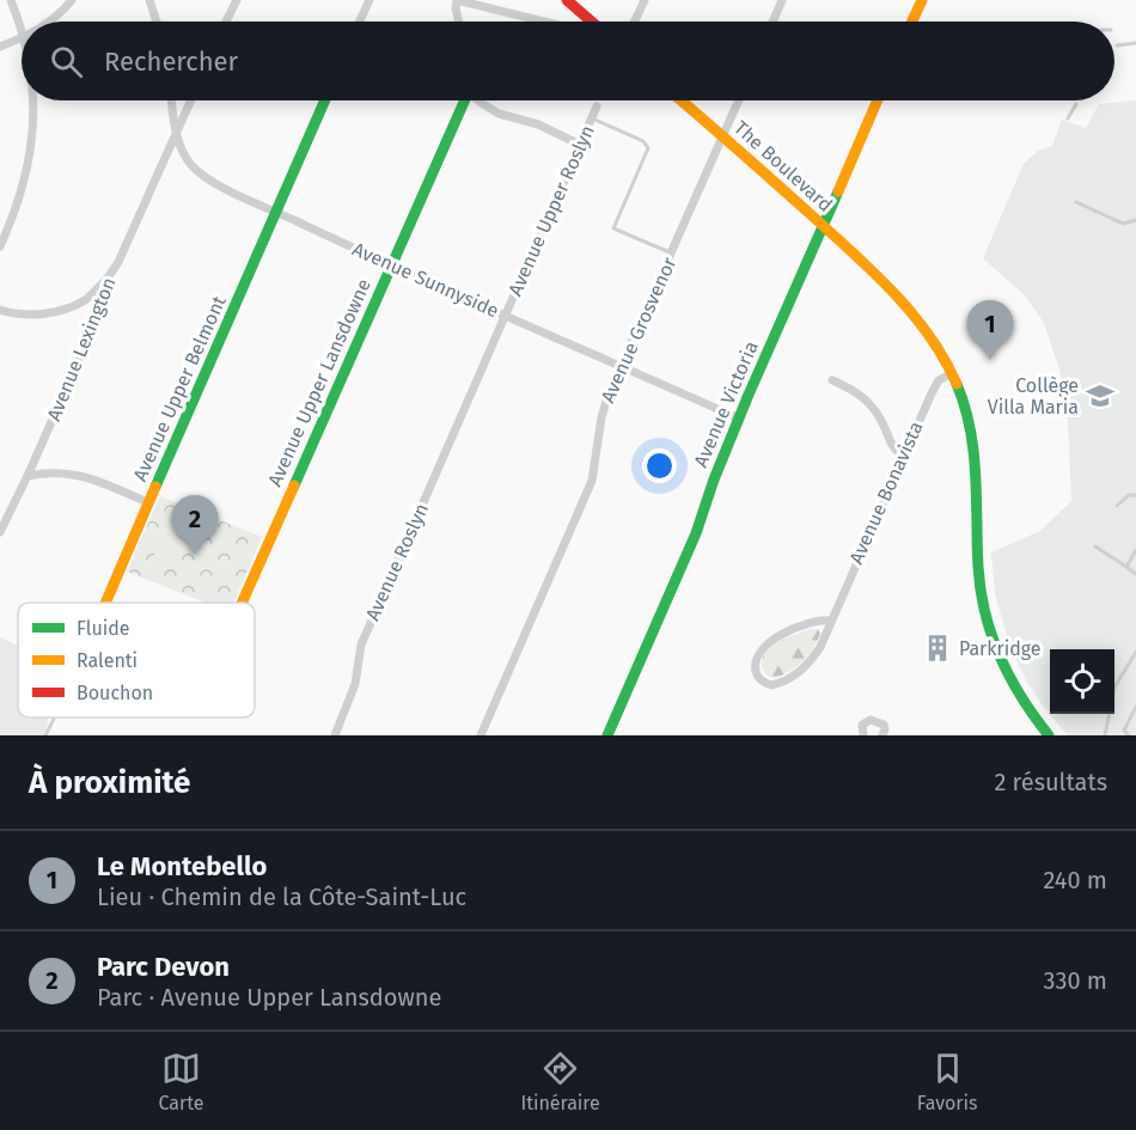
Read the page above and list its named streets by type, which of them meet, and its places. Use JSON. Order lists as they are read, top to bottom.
{
  "streets": {
    "street": [
      "The Boulevard",
      "Avenue Upper Roslyn",
      "Avenue Sunnyside",
      "Avenue Grosvenor",
      "Avenue Lexington",
      "Avenue Upper Lansdowne",
      "Avenue Upper Belmont",
      "Avenue Victoria",
      "Avenue Bonavista",
      "Avenue Roslyn"
    ]
  },
  "crossings": [
    ["The Boulevard", "Avenue Grosvenor"],
    ["The Boulevard", "Avenue Victoria"],
    ["The Boulevard", "Avenue Bonavista"],
    ["Avenue Upper Roslyn", "Avenue Sunnyside"],
    ["Avenue Upper Roslyn", "Avenue Roslyn"],
    ["Avenue Sunnyside", "Avenue Grosvenor"],
    ["Avenue Sunnyside", "Avenue Lexington"],
    ["Avenue Sunnyside", "Avenue Upper Lansdowne"],
    ["Avenue Sunnyside", "Avenue Upper Belmont"],
    ["Avenue Sunnyside", "Avenue Victoria"]
  ],
  "places": {
    "school or university": ["Collège Villa Maria"],
    "building": ["Parkridge"]
  },
  "legend": ["Fluide", "Ralenti", "Bouchon"],
  "page": {
    "search": "Rechercher",
    "pins": ["1", "2"],
    "heading": ["À proximité", "2 résultats"],
    "list": [
      {
        "mark": "1",
        "name": "Le Montebello",
        "note": "Lieu · Chemin de la Côte-Saint-Luc",
        "value": "240 m"
      },
      {
        "mark": "2",
        "name": "Parc Devon",
        "note": "Parc · Avenue Upper Lansdowne",
        "value": "330 m"
      }
    ],
    "nav": ["Carte", "Itinéraire", "Favoris"]
  }
}
